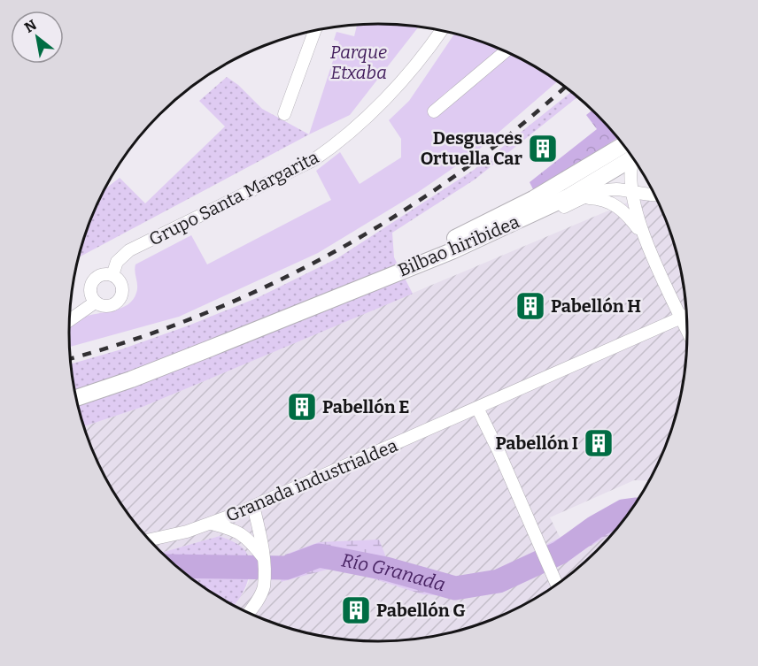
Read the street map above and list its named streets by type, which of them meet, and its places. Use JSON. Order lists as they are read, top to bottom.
{
  "streets": {
    "street": ["Grupo Santa Margarita", "Bilbao hiribidea", "Granada industrialdea"]
  },
  "water": ["Río Granada"],
  "parks": ["Parque Etxaba"],
  "places": {
    "building": [
      "Desguaces Ortuella Car",
      "Pabellón H",
      "Pabellón E",
      "Pabellón I",
      "Pabellón G"
    ]
  },
  "north": "top left"
}
